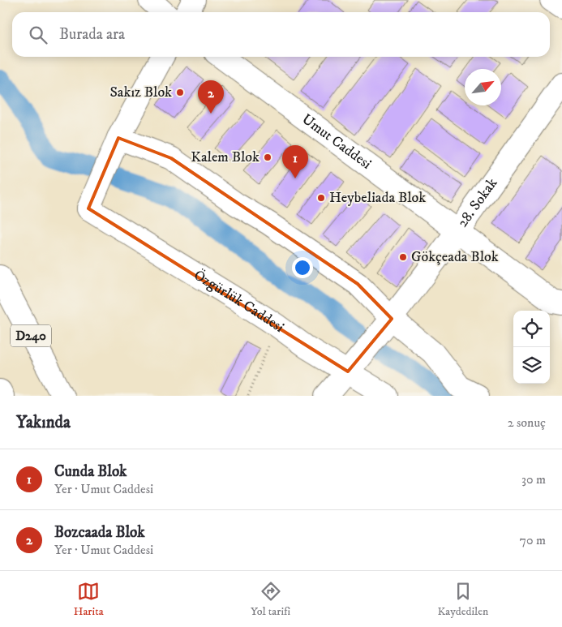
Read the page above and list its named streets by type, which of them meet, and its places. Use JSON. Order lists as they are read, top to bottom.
{
  "streets": {
    "main road": [
      "Umut Caddesi",
      "28. Sokak",
      "Özgürlük Caddesi",
      "D240"
    ]
  },
  "crossings": [
    ["Umut Caddesi", "28. Sokak"],
    ["28. Sokak", "Özgürlük Caddesi"]
  ],
  "places": [
    "Sakız Blok",
    "Kalem Blok",
    "Heybeliada Blok",
    "Gökçeada Blok"
  ],
  "north": "top right",
  "page": {
    "search": "Burada ara",
    "pins": ["2", "1"],
    "heading": ["Yakında", "2 sonuç"],
    "list": [
      {
        "mark": "1",
        "name": "Cunda Blok",
        "note": "Yer · Umut Caddesi",
        "value": "30 m"
      },
      {
        "mark": "2",
        "name": "Bozcaada Blok",
        "note": "Yer · Umut Caddesi",
        "value": "70 m"
      }
    ],
    "nav": ["Harita", "Yol tarifi", "Kaydedilen"]
  }
}
